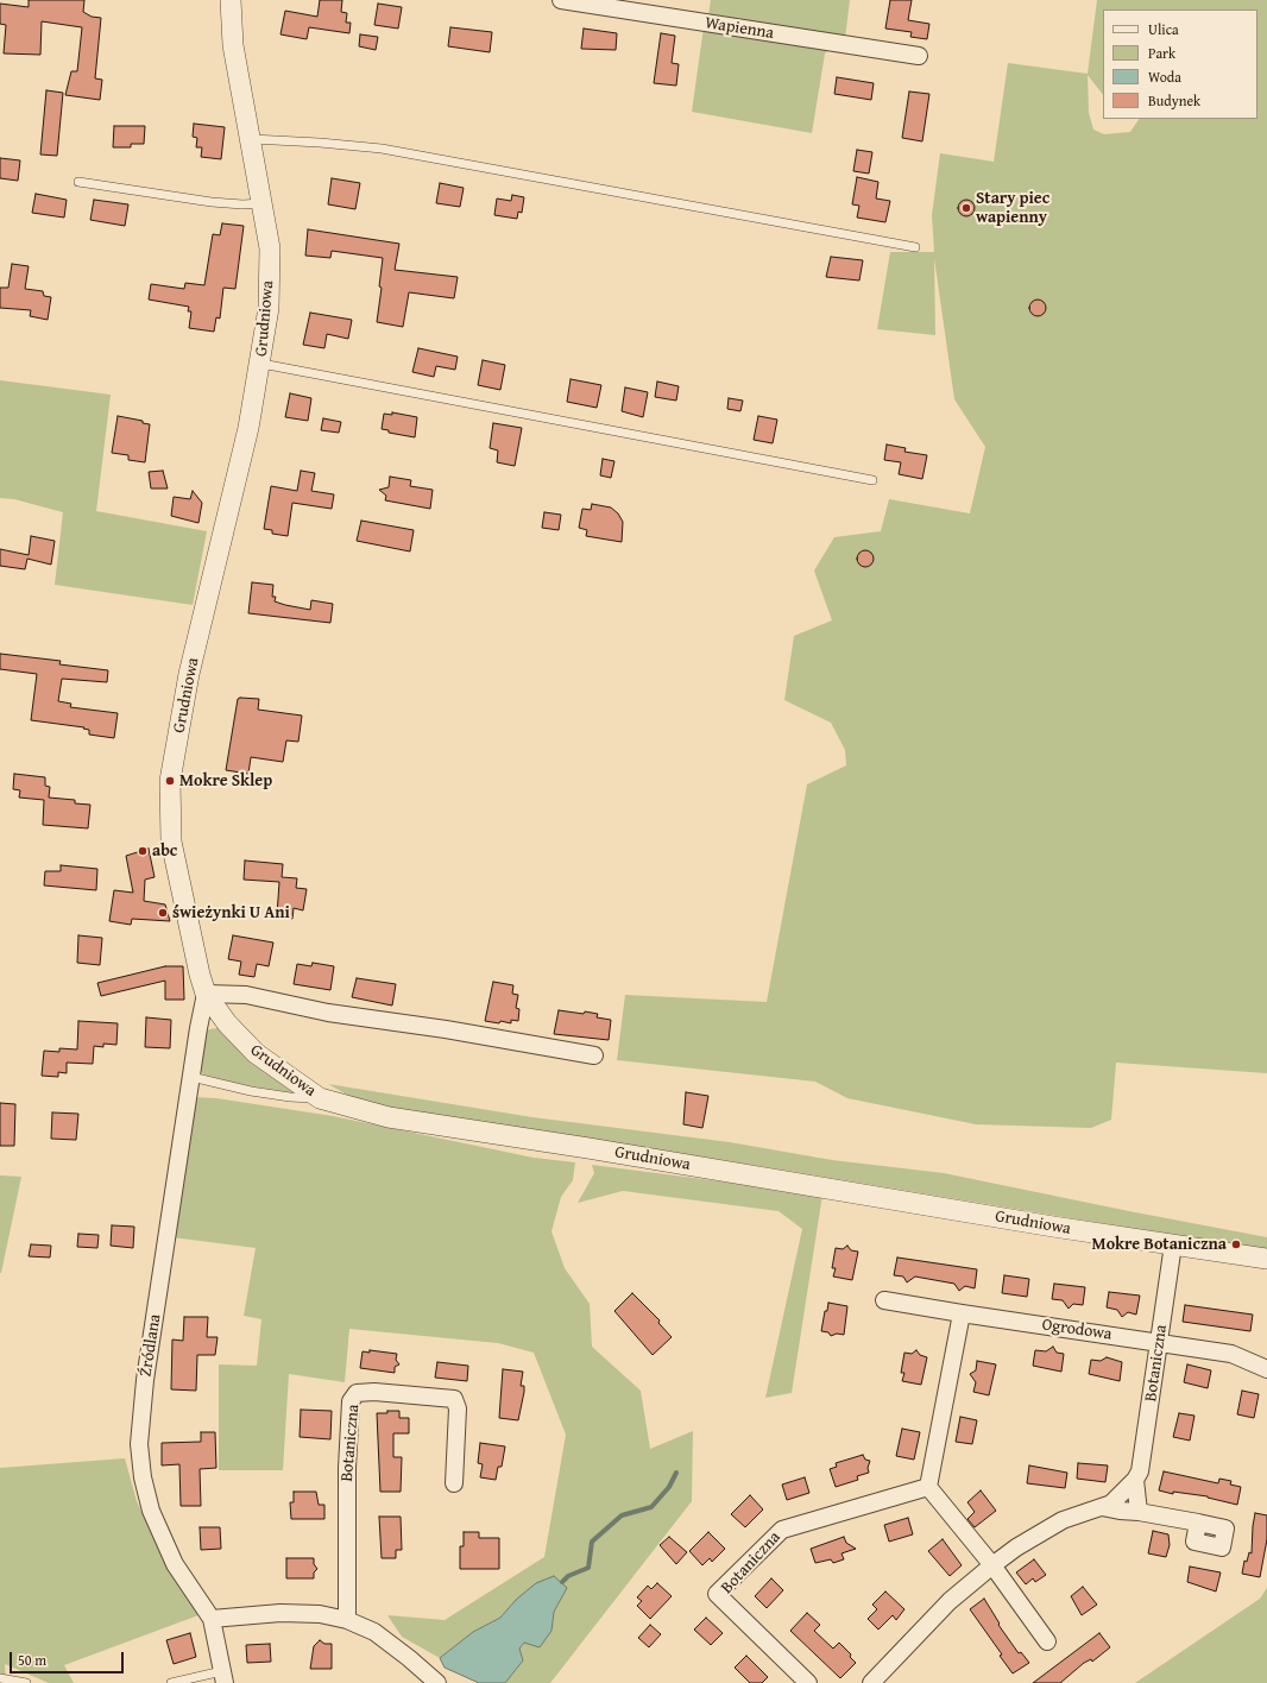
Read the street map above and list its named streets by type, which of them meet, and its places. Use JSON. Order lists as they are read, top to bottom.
{
  "streets": {
    "street": [
      "Wapienna",
      "Grudniowa",
      "Ogrodowa",
      "Źródlana",
      "Botaniczna"
    ]
  },
  "crossings": [
    ["Grudniowa", "Źródlana"],
    ["Grudniowa", "Botaniczna"],
    ["Ogrodowa", "Botaniczna"]
  ],
  "places": [
    "Stary piec wapienny",
    "Mokre Sklep",
    "abc",
    "świeżynki U Ani",
    "Mokre Botaniczna"
  ],
  "legend": [
    "Ulica",
    "Park",
    "Woda",
    "Budynek"
  ],
  "scale_bar": "50 m"
}
